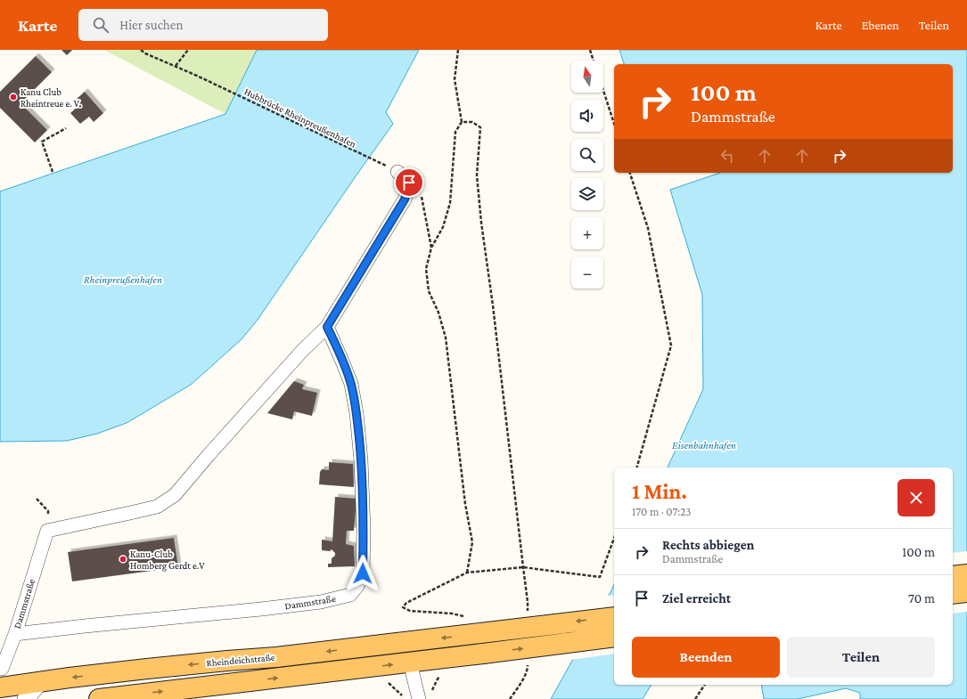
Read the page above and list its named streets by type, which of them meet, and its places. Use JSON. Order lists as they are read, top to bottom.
{
  "streets": {
    "main road": ["Rheindeichstraße"],
    "street": ["Dammstraße"],
    "path": ["Hubbrücke Rheinpreußenhafen"]
  },
  "crossings": [
    ["Dammstraße", "Rheindeichstraße"]
  ],
  "water": ["Rheinpreußenhafen", "Eisenbahnhafen"],
  "places": ["Kanu Club Rheintreue e. V.", "Kanu-Club Homberg Gerdt e.V"],
  "north": "top",
  "page": {
    "header": "Karte",
    "search": "Hier suchen",
    "nav": ["Karte", "Ebenen", "Teilen"],
    "map_buttons": ["+", "−"],
    "turn": ["100 m", "Dammstraße"],
    "heading": ["1 Min.", "170 m · 07:23"],
    "list": [
      {
        "name": "Rechts abbiegen",
        "note": "Dammstraße",
        "value": "100 m"
      },
      {
        "name": "Ziel erreicht",
        "value": "70 m"
      }
    ],
    "buttons": ["Beenden", "Teilen"]
  }
}
